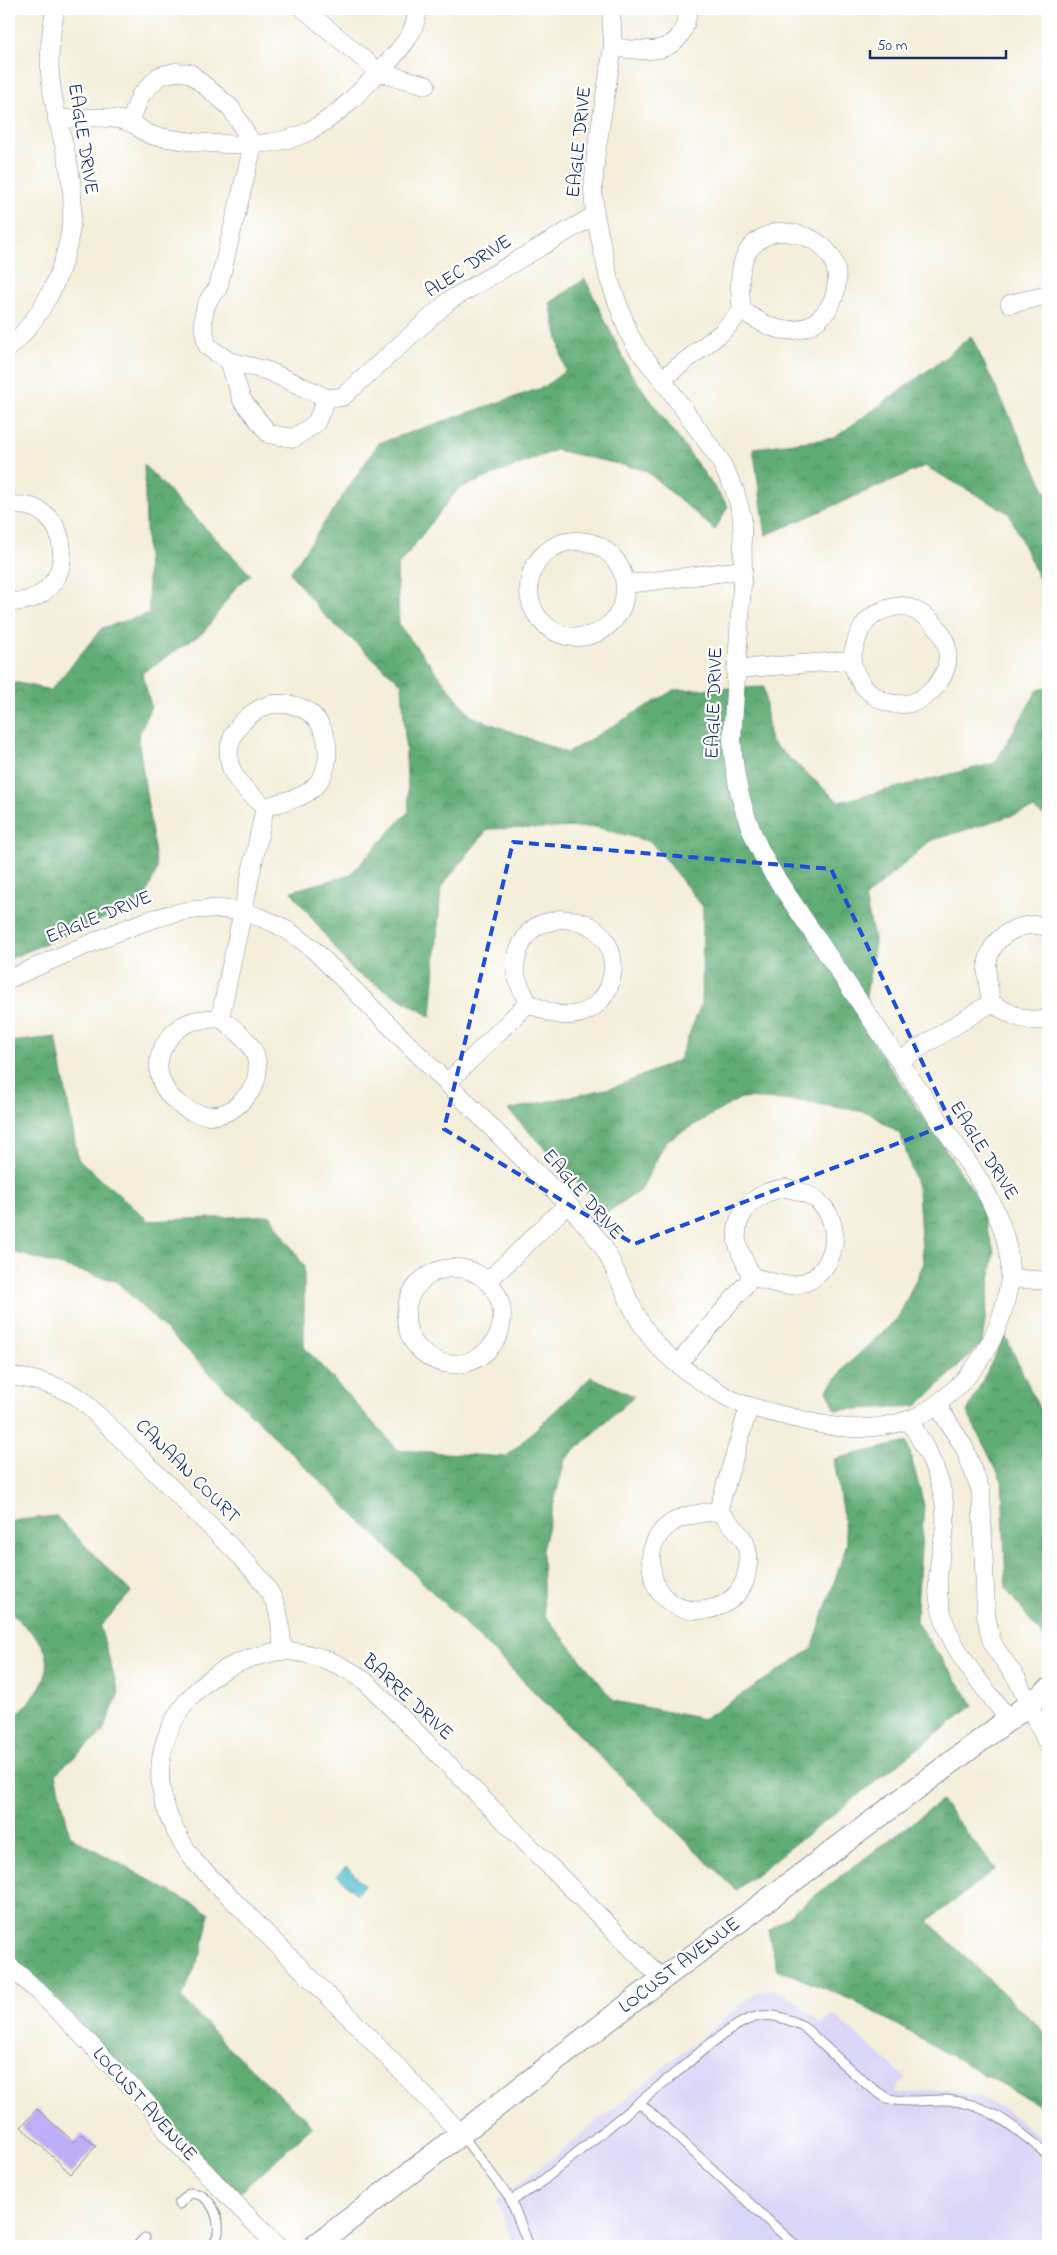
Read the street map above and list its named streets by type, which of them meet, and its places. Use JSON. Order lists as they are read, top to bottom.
{
  "streets": {
    "street": [
      "EAGLE DRIVE",
      "ALEC DRIVE",
      "CANAAN COURT",
      "BARRE DRIVE",
      "LOCUST AVENUE"
    ]
  },
  "crossings": [
    ["EAGLE DRIVE", "ALEC DRIVE"],
    ["CANAAN COURT", "BARRE DRIVE"],
    ["BARRE DRIVE", "LOCUST AVENUE"]
  ],
  "scale_bar": "50 m"
}
